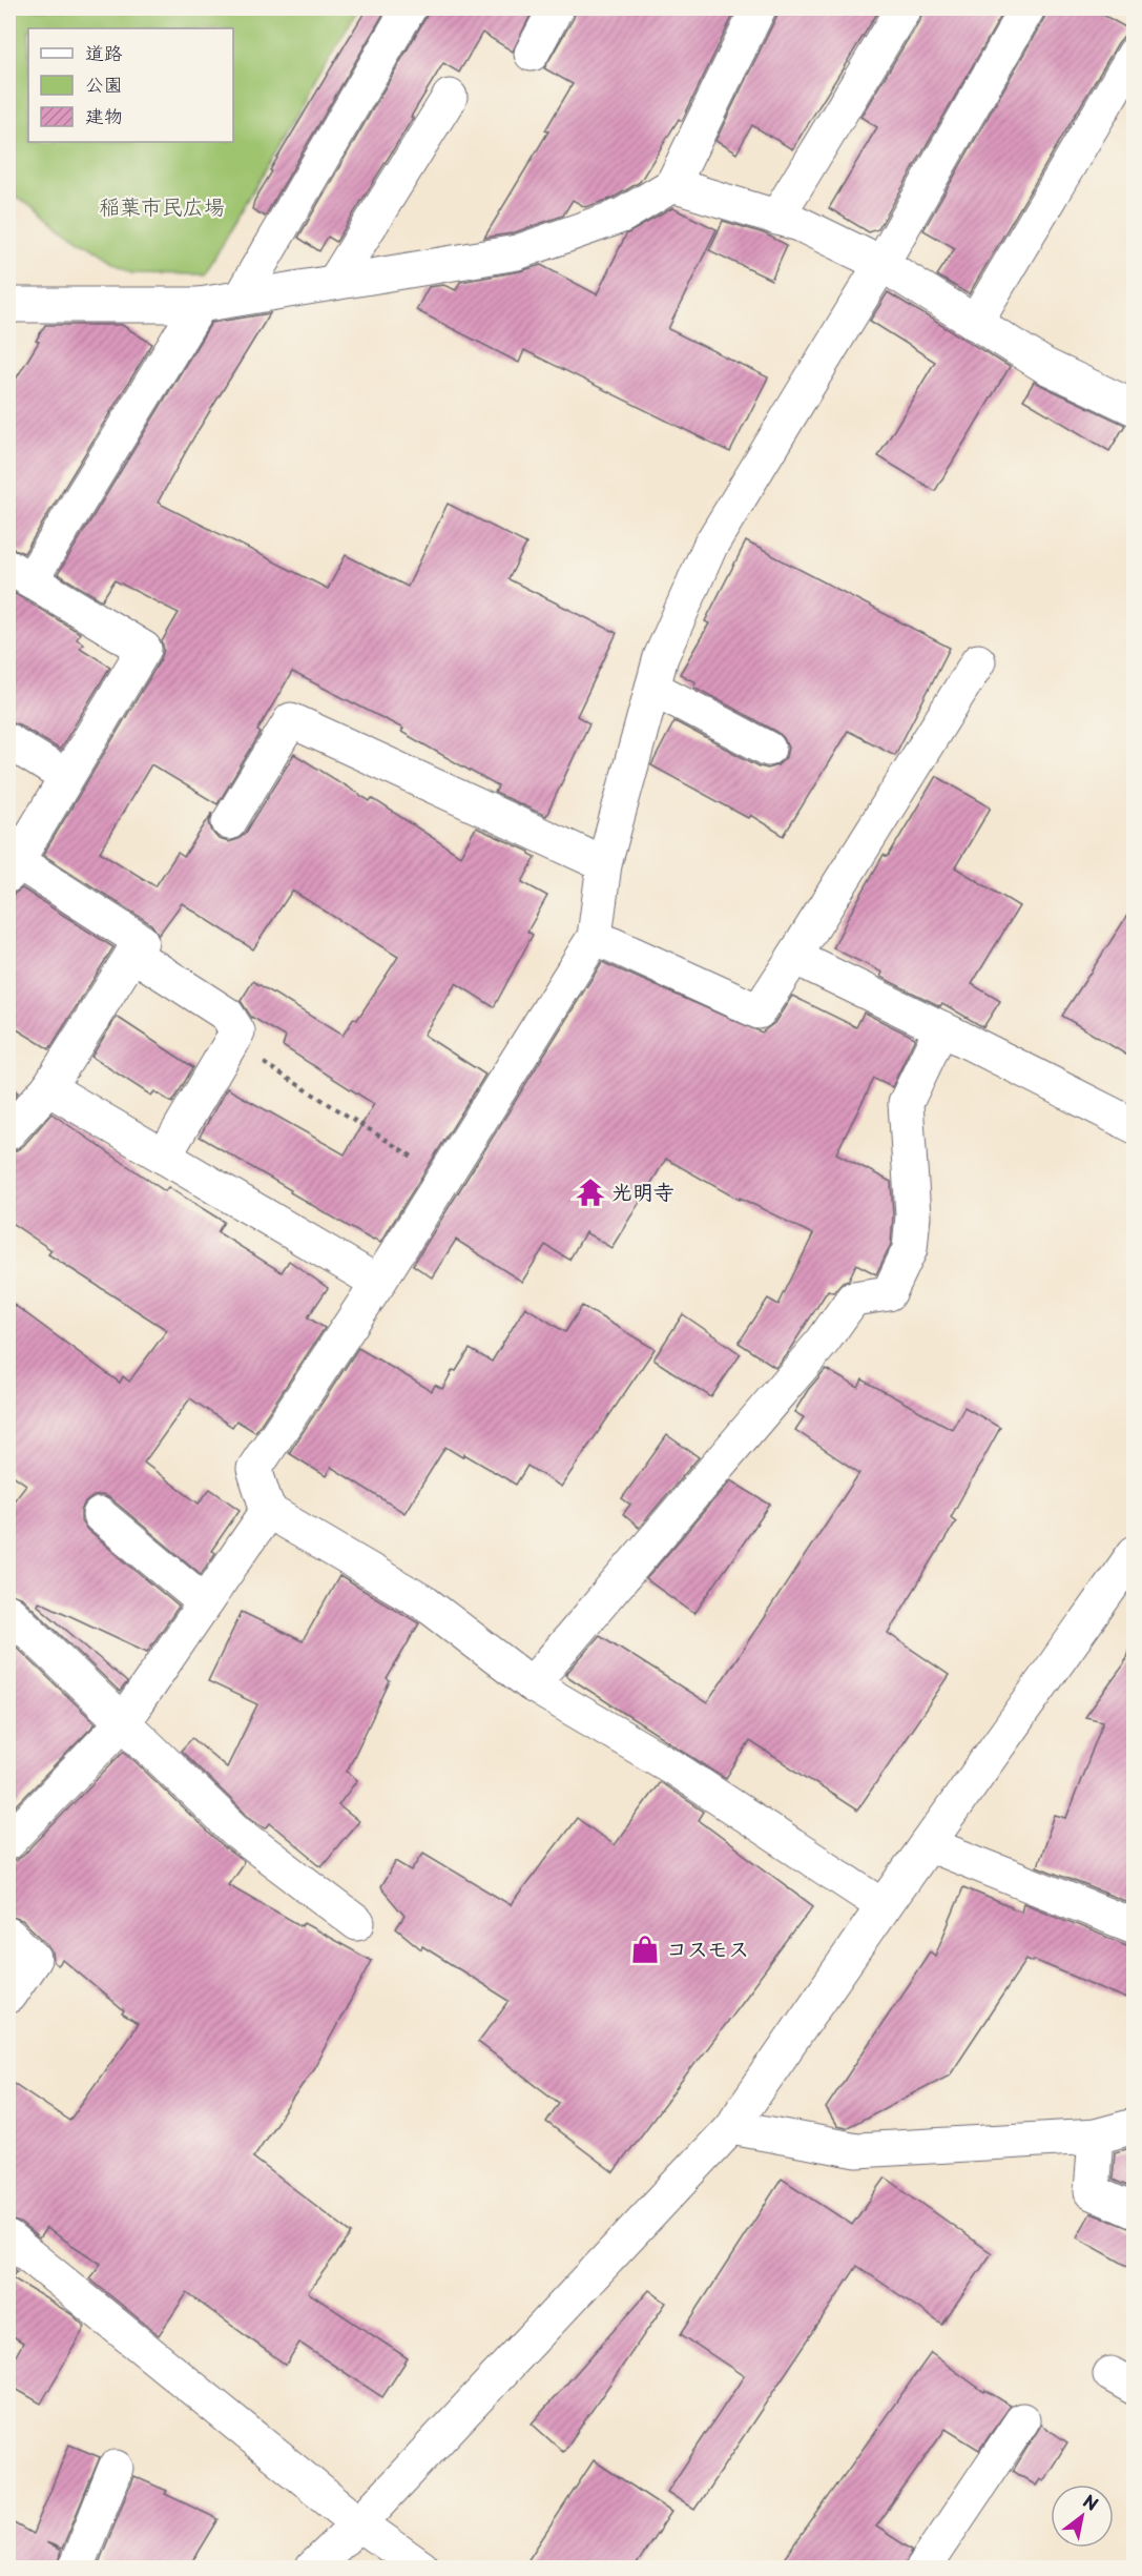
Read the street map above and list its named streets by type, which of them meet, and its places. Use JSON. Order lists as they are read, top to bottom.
{
  "parks": ["稲葉市民広場"],
  "places": {
    "temple": ["光明寺"],
    "shop": ["コスモス"]
  },
  "legend": ["道路", "公園", "建物"],
  "north": "top right"
}
